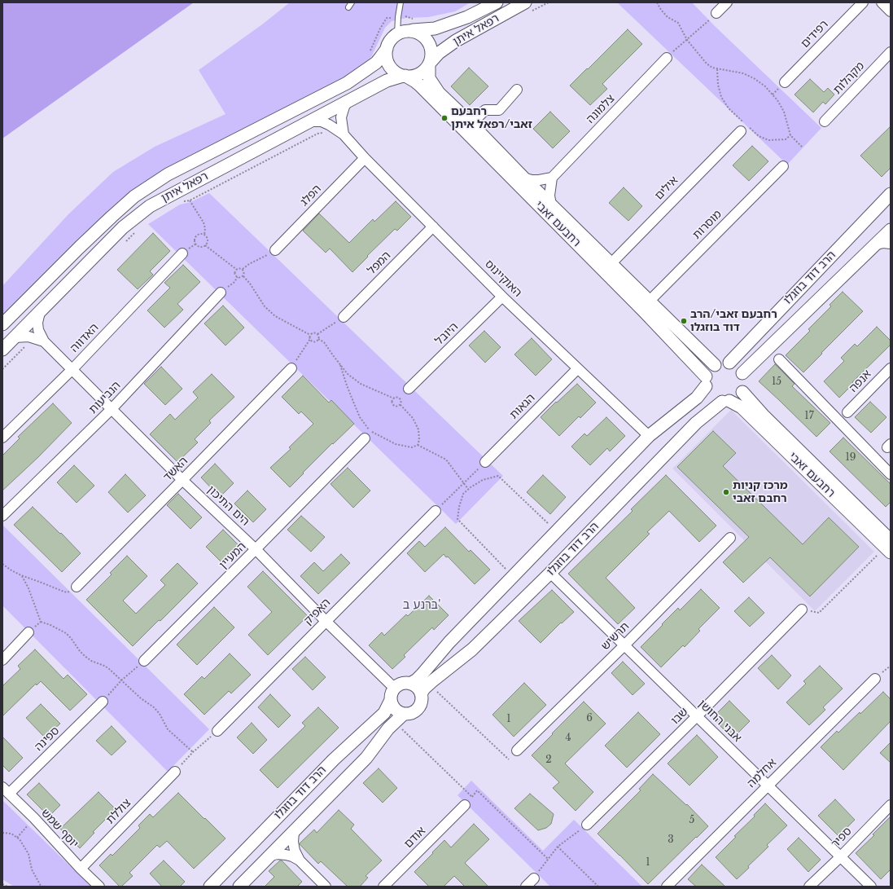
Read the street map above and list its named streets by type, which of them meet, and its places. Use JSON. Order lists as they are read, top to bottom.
{
  "streets": {
    "street": [
      "רפאל איתן",
      "רפידים",
      "מקהלות",
      "צלמונה",
      "אילים",
      "הפלג",
      "רחבעם זאבי",
      "מוסרות",
      "המפל",
      "הרב דוד בוזגלו",
      "האוקיינוס",
      "היובל",
      "האדווה",
      "אנפה",
      "הנביעות",
      "הגאות",
      "האשד",
      "הים התיכון",
      "המעיין",
      "האפיק",
      "תרשיש",
      "שבו",
      "אבני החושן",
      "ספינה",
      "אחלמה",
      "צוללת",
      "יוסף שמש",
      "אודם",
      "ספיר"
    ]
  },
  "crossings": [
    ["רפאל איתן", "רחבעם זאבי"],
    ["רפאל איתן", "האוקיינוס"],
    ["רפאל איתן", "הים התיכון"],
    ["אילים", "רחבעם זאבי"],
    ["הפלג", "האוקיינוס"],
    ["רחבעם זאבי", "מוסרות"],
    ["רחבעם זאבי", "הרב דוד בוזגלו"],
    ["המפל", "האוקיינוס"],
    ["הרב דוד בוזגלו", "הים התיכון"],
    ["הרב דוד בוזגלו", "אבני החושן"],
    ["האוקיינוס", "היובל"],
    ["האוקיינוס", "הגאות"],
    ["האדווה", "הים התיכון"],
    ["הנביעות", "הים התיכון"],
    ["האשד", "הים התיכון"],
    ["הים התיכון", "המעיין"],
    ["הים התיכון", "האפיק"],
    ["תרשיש", "אבני החושן"],
    ["שבו", "אבני החושן"],
    ["אבני החושן", "אחלמה"],
    ["אבני החושן", "ספיר"],
    ["ספינה", "יוסף שמש"],
    ["צוללת", "יוסף שמש"]
  ],
  "districts": ["ברנע ב'"],
  "places": ["רחבעם זאבי/רפאל איתן", "רחבעם זאבי/הרב דוד בוזגלו", "מרכז קניות רחבם זאבי"],
  "house_numbers": [
    "15",
    "17",
    "19",
    "6",
    "1",
    "4",
    "2",
    "5",
    "3",
    "1"
  ]
}
